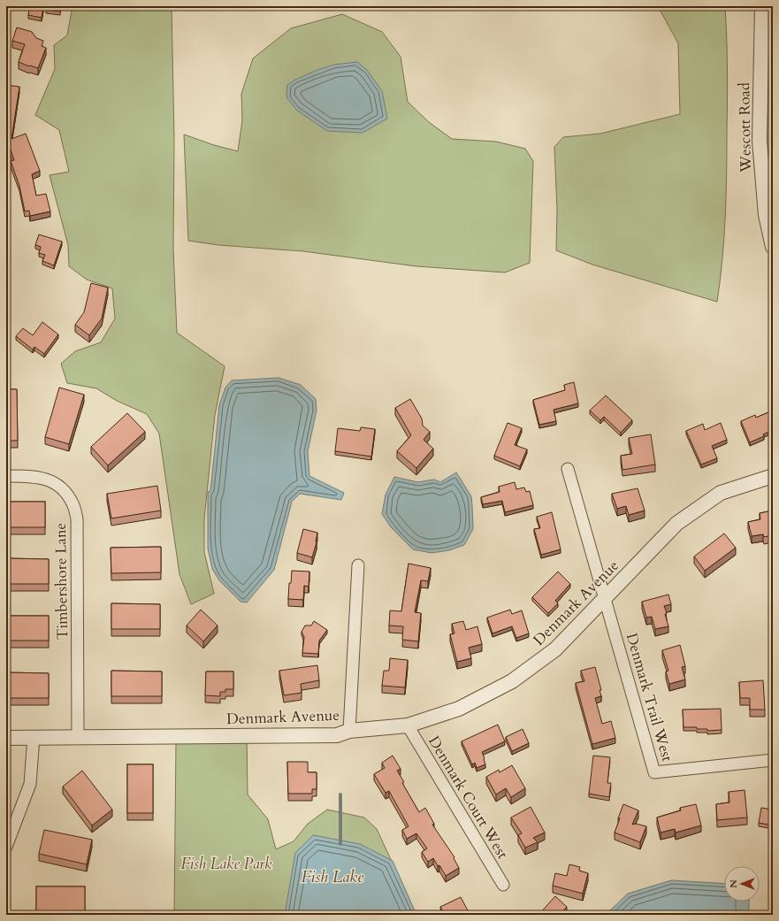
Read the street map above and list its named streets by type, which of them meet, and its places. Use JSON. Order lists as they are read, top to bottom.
{
  "streets": {
    "street": [
      "Wescott Road",
      "Timbershore Lane",
      "Denmark Avenue",
      "Denmark Trail West",
      "Denmark Court West"
    ]
  },
  "crossings": [
    ["Timbershore Lane", "Denmark Avenue"],
    ["Denmark Avenue", "Denmark Trail West"],
    ["Denmark Avenue", "Denmark Court West"]
  ],
  "water": ["Fish Lake"],
  "parks": ["Fish Lake Park"],
  "north": "left"
}
